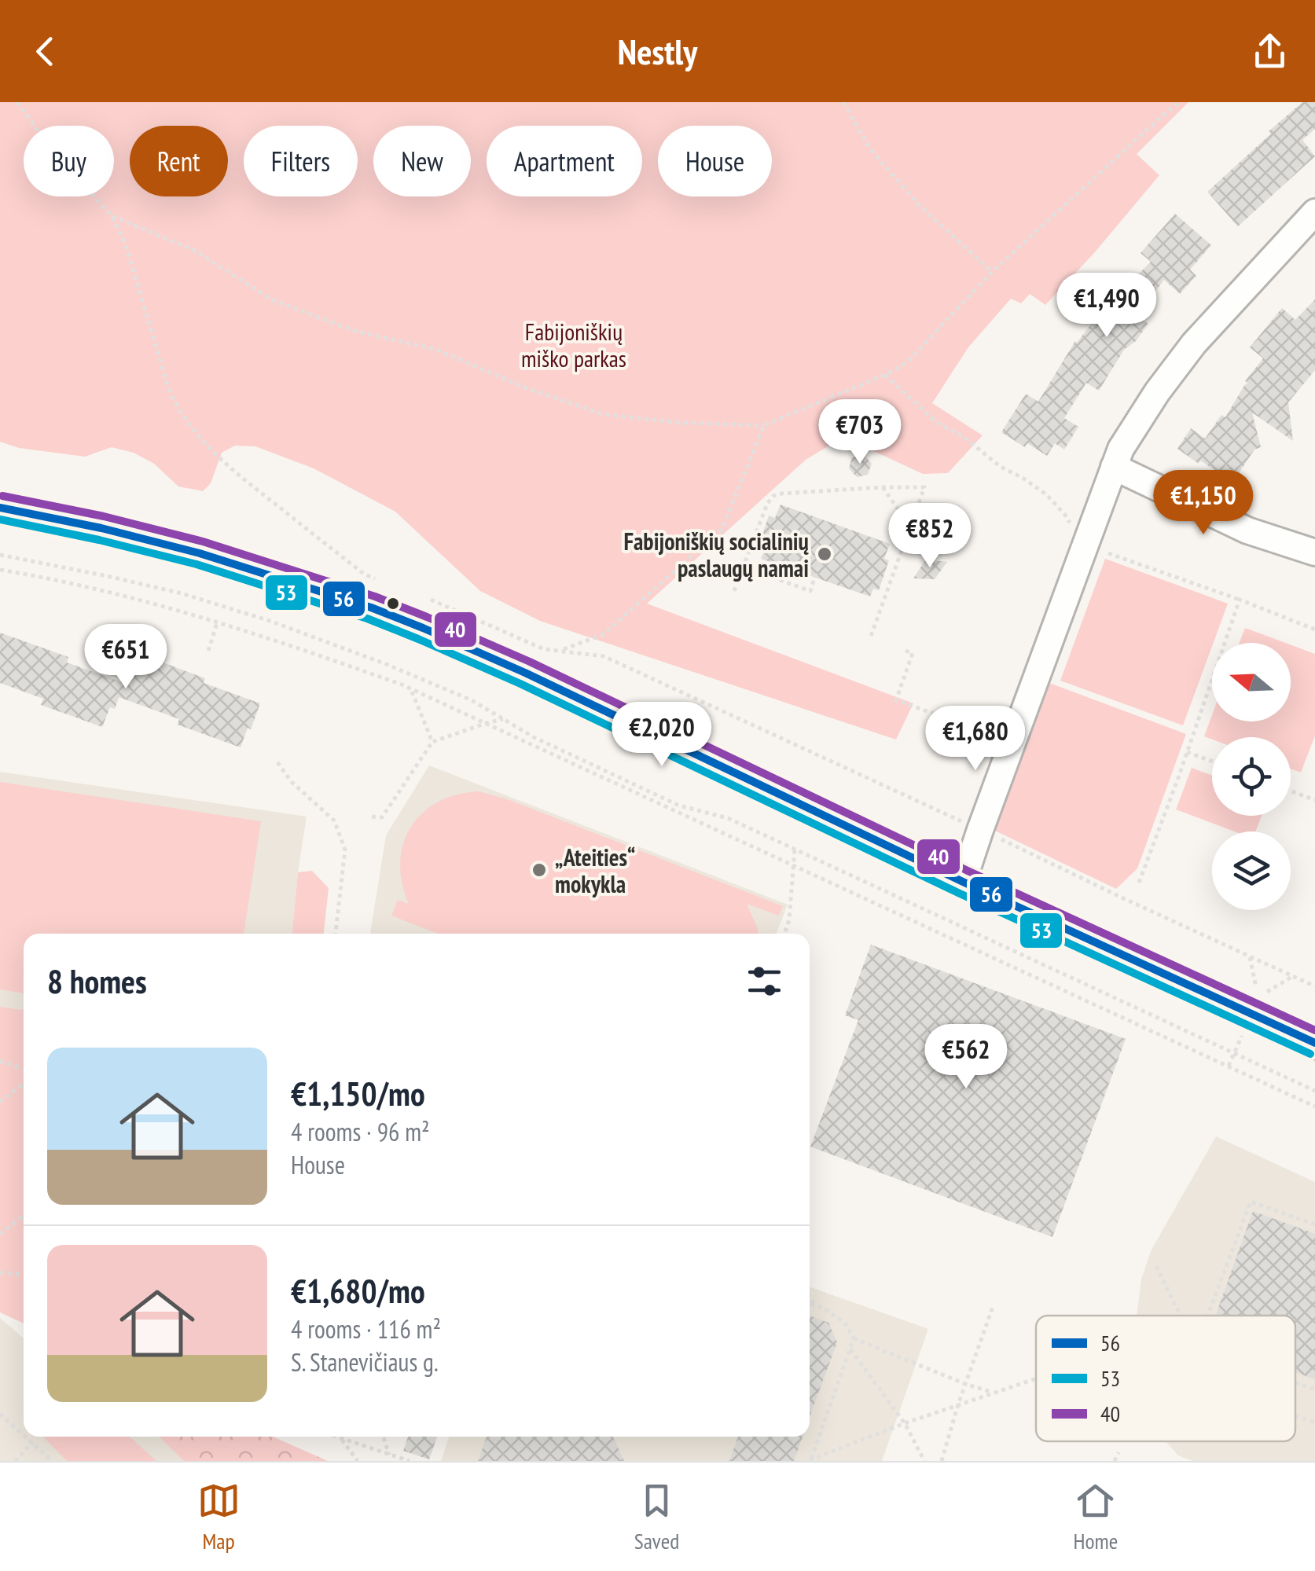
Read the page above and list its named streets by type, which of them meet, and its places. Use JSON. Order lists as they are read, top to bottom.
{
  "parks": ["Fabijoniškių miško parkas"],
  "places": ["Fabijoniškių socialinių paslaugų namai", "„Ateities“ mokykla"],
  "lines": ["transit line 40", "transit line 56", "transit line 53"],
  "legend": ["56", "53", "40"],
  "north": "left",
  "page": {
    "header": "Nestly",
    "chip": [
      "Buy",
      "Rent",
      "Filters",
      "New",
      "Apartment",
      "House"
    ],
    "price": [
      "€1,490",
      "€703",
      "€1,150",
      "€852",
      "€651",
      "€2,020",
      "€1,680",
      "€562"
    ],
    "heading": "8 homes",
    "list": [
      {
        "name": "€1,150/mo",
        "note": "4 rooms · 96 m² · House"
      },
      {
        "name": "€1,680/mo",
        "note": "4 rooms · 116 m² · S. Stanevičiaus g."
      }
    ],
    "tabs": ["Map", "Saved", "Home"]
  }
}
